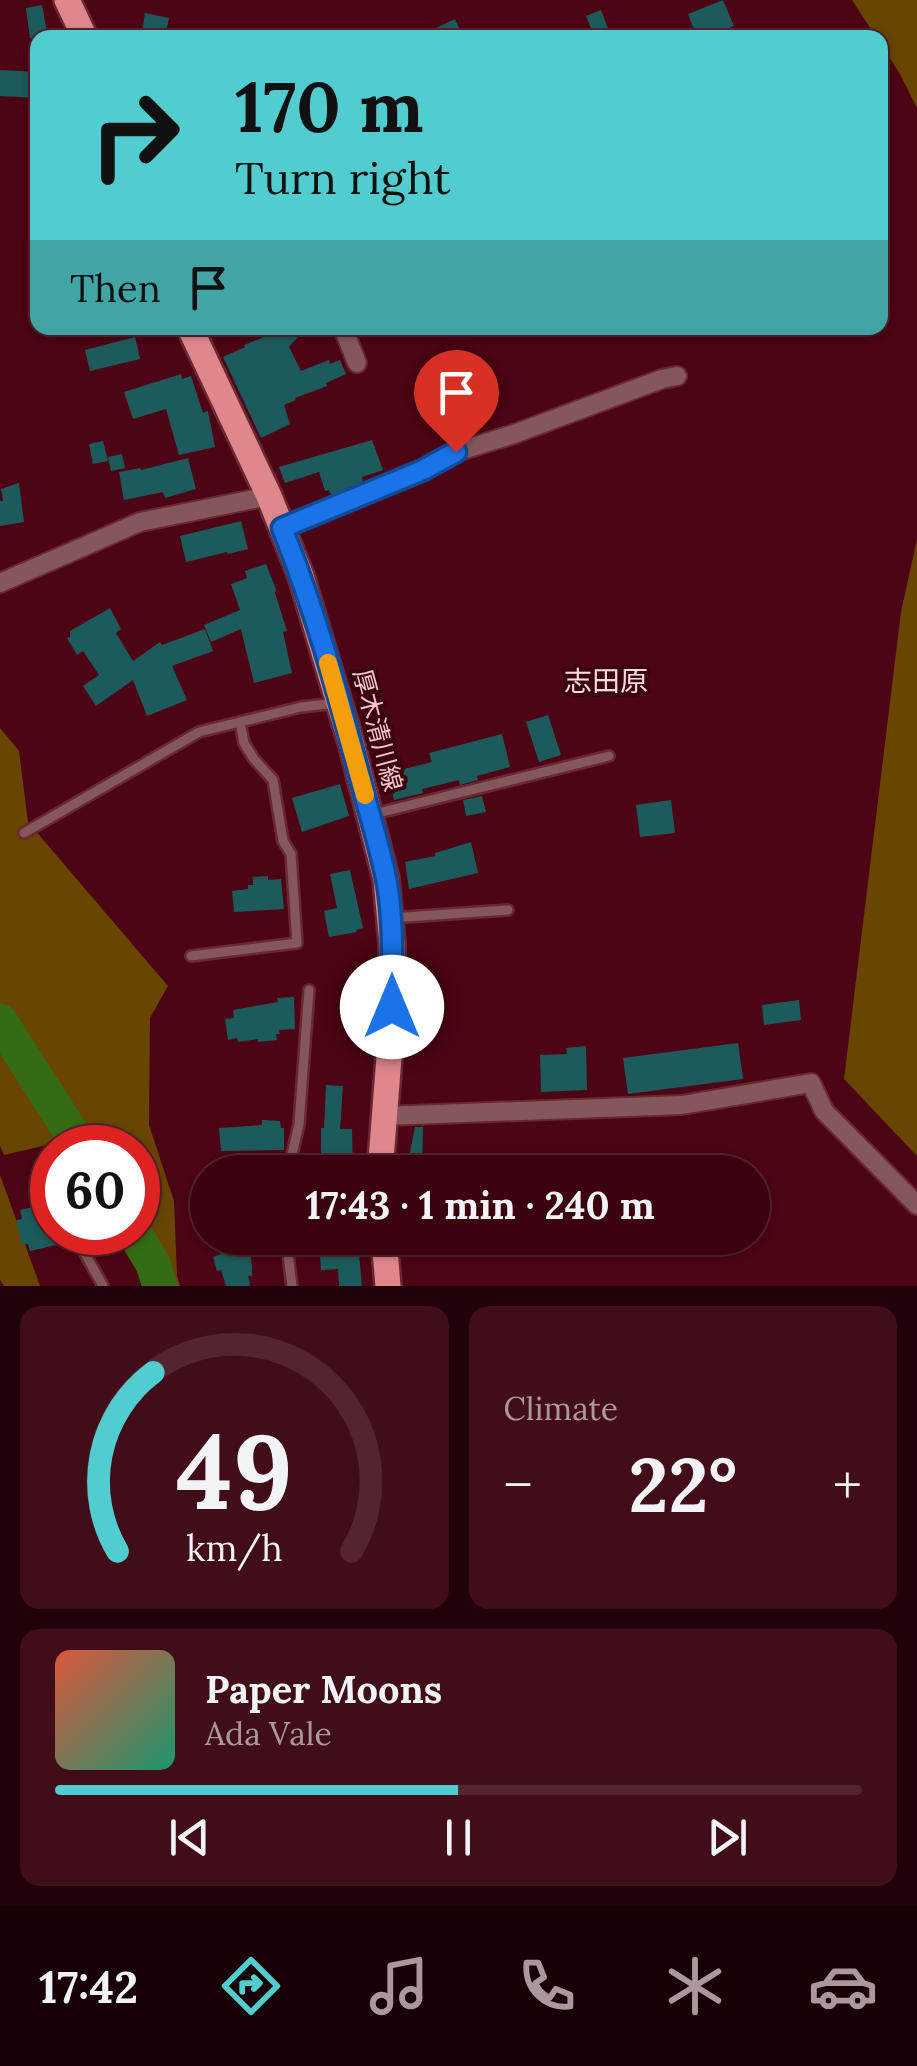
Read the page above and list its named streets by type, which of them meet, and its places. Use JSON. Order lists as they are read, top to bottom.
{
  "streets": {
    "main road": ["厚木清川線"]
  },
  "districts": ["志田原"],
  "page": {
    "turn": ["170 m", "Turn right"],
    "then": "Then",
    "limit": "60",
    "trip": "17:43 · 1 min · 240 m",
    "tile": "Climate",
    "heat": ["−", "22°", "+"],
    "song": ["Paper Moons", "Ada Vale"],
    "tabs": "17:42",
    "gauge": ["49", "km/h"]
  }
}
